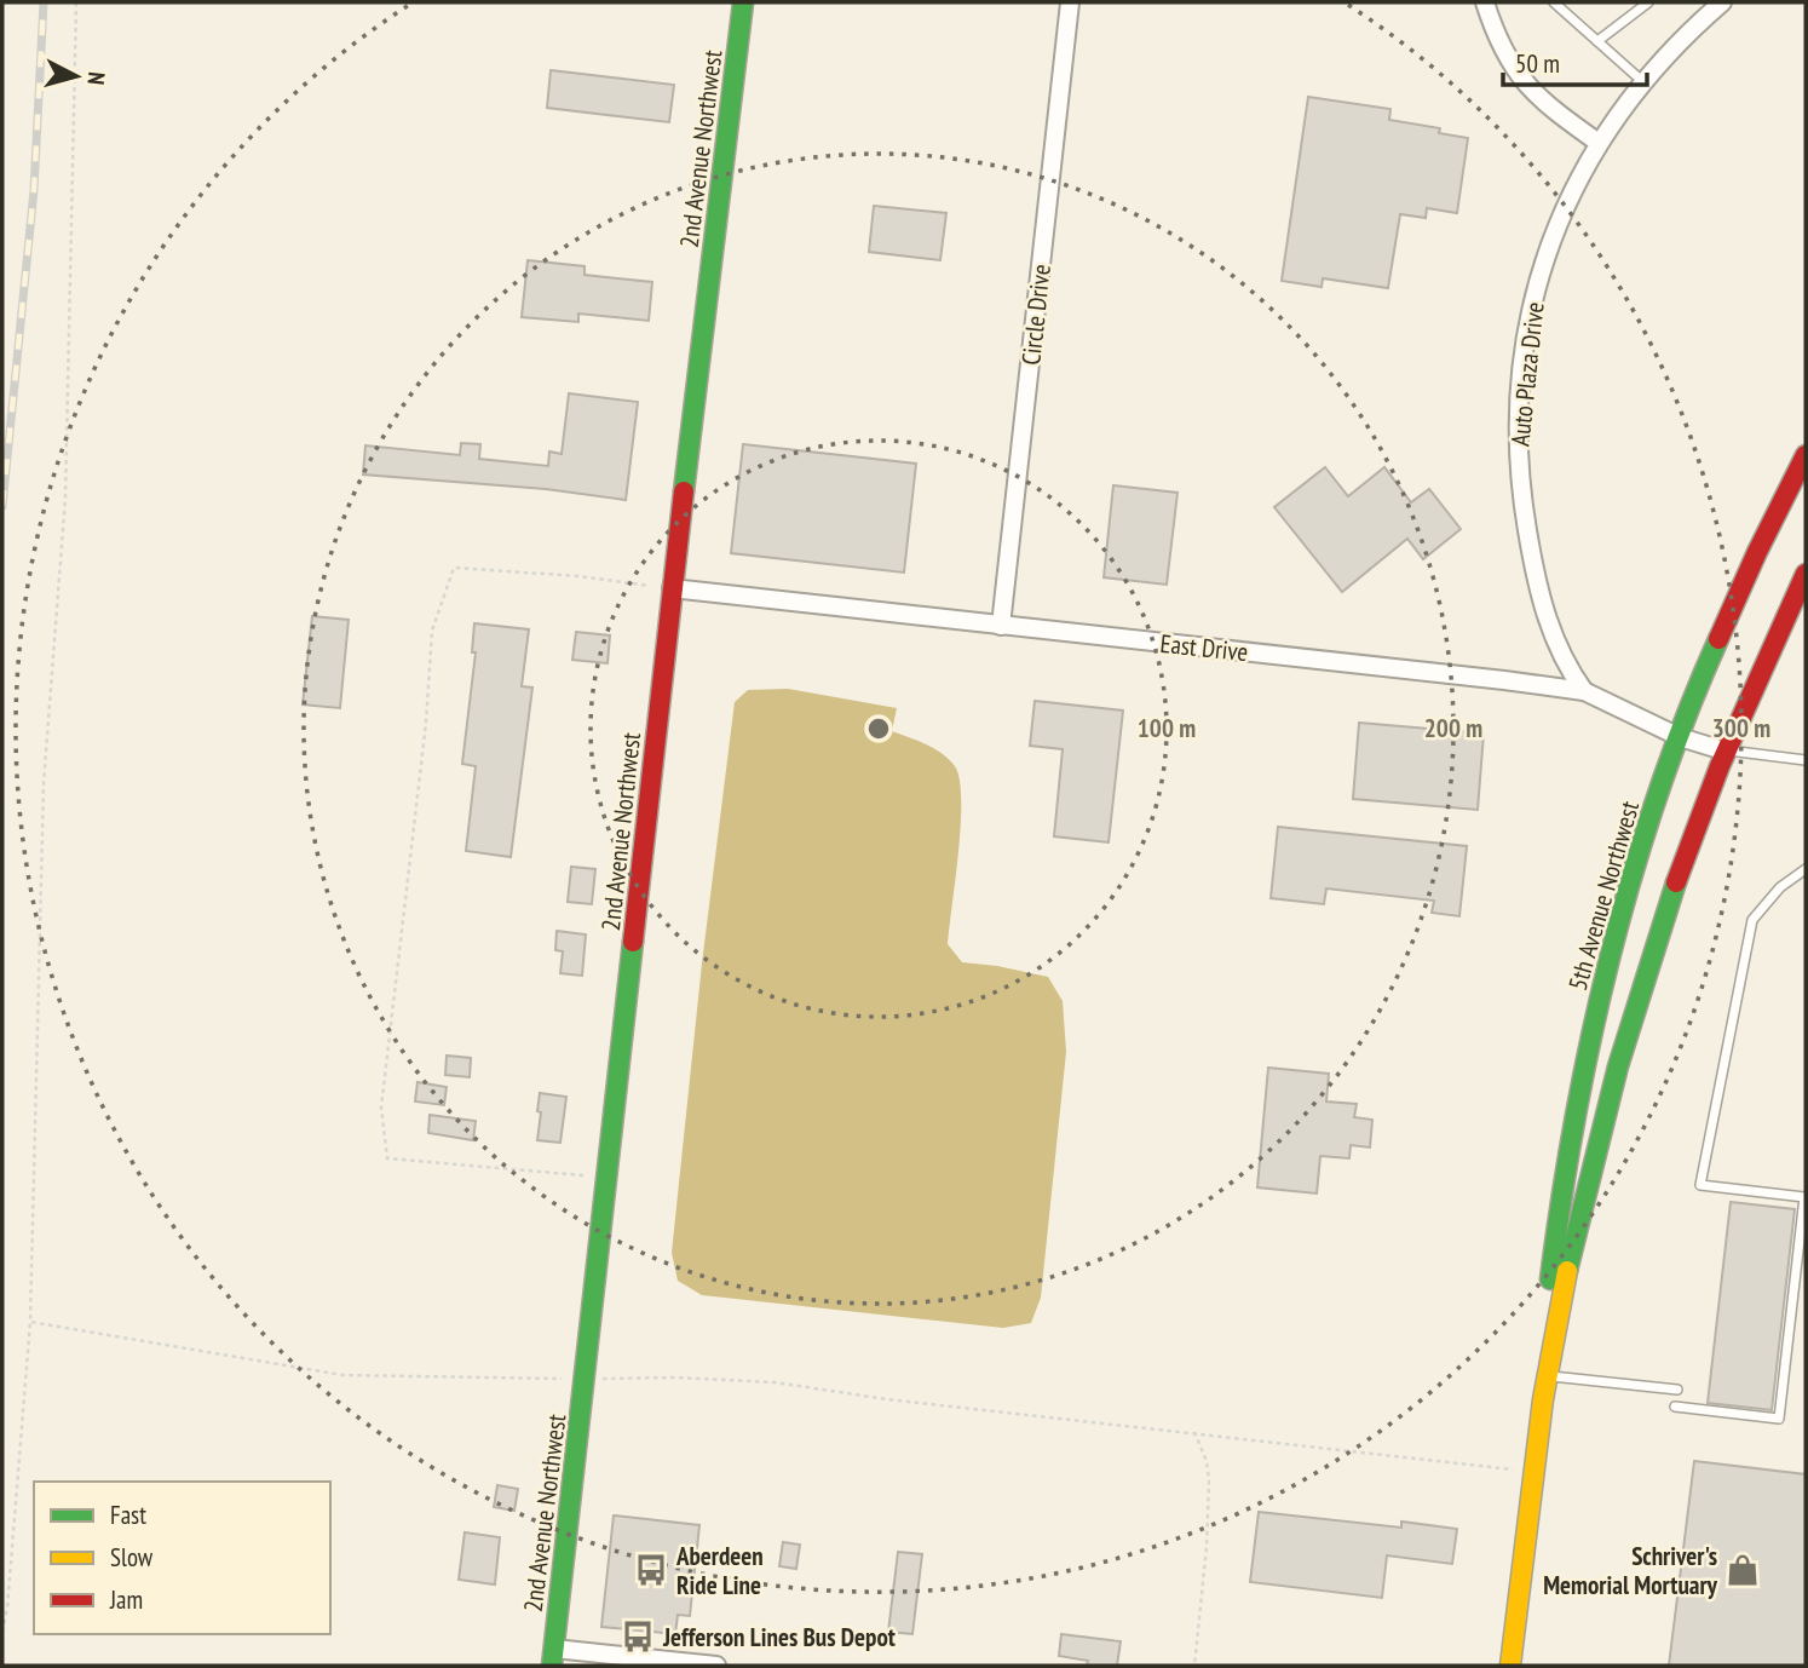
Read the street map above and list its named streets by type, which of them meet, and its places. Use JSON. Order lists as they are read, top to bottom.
{
  "streets": {
    "main road": ["2nd Avenue Northwest", "5th Avenue Northwest"],
    "street": ["Circle Drive", "Auto Plaza Drive", "East Drive"]
  },
  "crossings": [
    ["2nd Avenue Northwest", "East Drive"],
    ["Circle Drive", "East Drive"],
    ["Auto Plaza Drive", "East Drive"],
    ["East Drive", "5th Avenue Northwest"]
  ],
  "places": {
    "bus stop": ["Aberdeen Ride Line", "Jefferson Lines Bus Depot"],
    "shop": ["Schriver's Memorial Mortuary"]
  },
  "legend": ["Fast", "Slow", "Jam"],
  "scale_bar": "50 m",
  "north": "right",
  "rings": ["100 m", "200 m", "300 m"]
}
